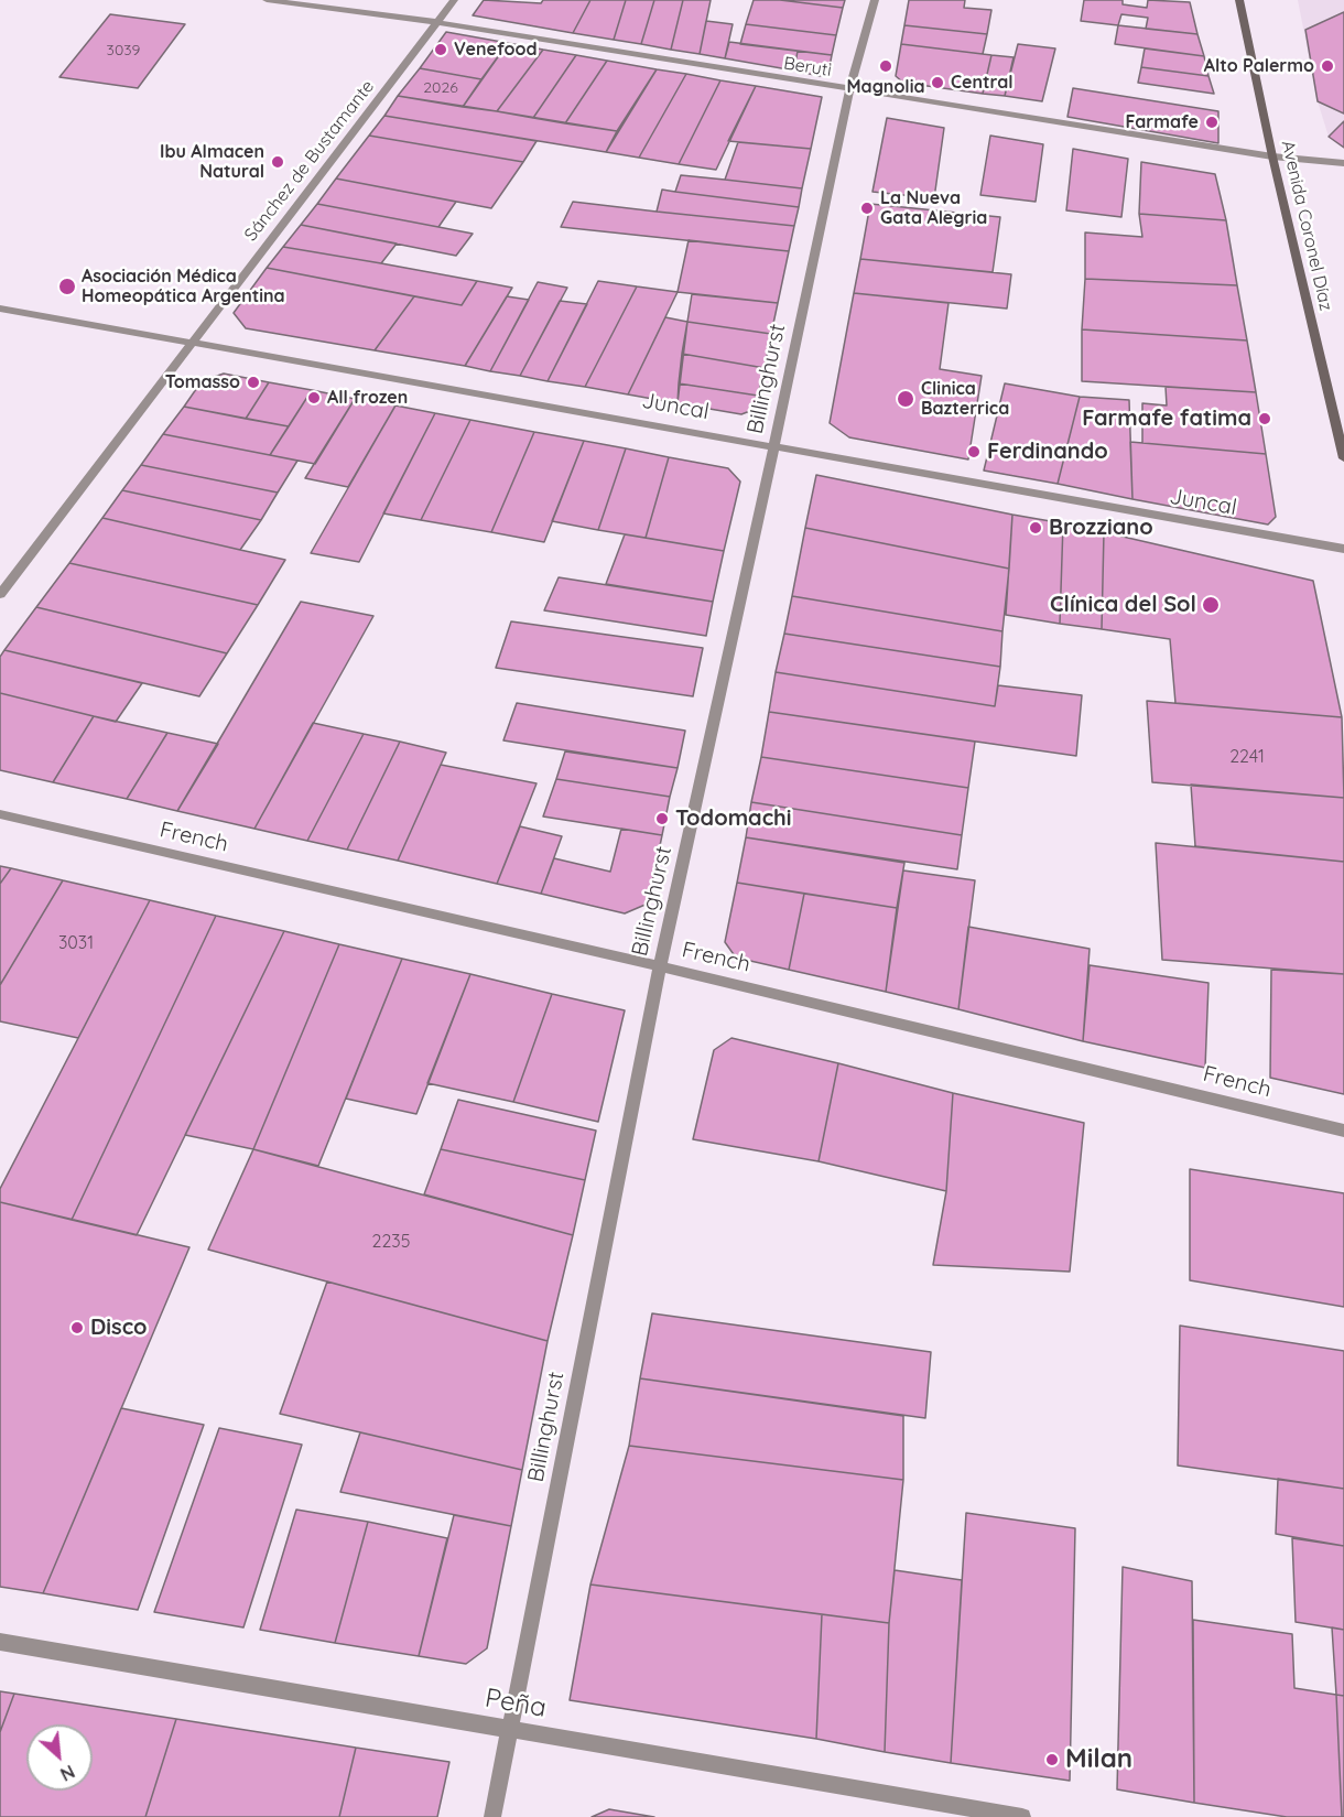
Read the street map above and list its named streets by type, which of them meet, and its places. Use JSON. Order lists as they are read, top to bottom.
{
  "streets": {
    "main road": ["Avenida Coronel Díaz"],
    "street": [
      "Beruti",
      "Sánchez de Bustamante",
      "Billinghurst",
      "Juncal",
      "French",
      "Peña"
    ]
  },
  "crossings": [
    ["Beruti", "Sánchez de Bustamante"],
    ["Beruti", "Avenida Coronel Díaz"],
    ["Beruti", "Billinghurst"],
    ["Sánchez de Bustamante", "Juncal"],
    ["Billinghurst", "Juncal"],
    ["Billinghurst", "French"],
    ["Billinghurst", "Peña"]
  ],
  "places": [
    "Venefood",
    "Magnolia",
    "Alto Palermo",
    "Central",
    "Farmafe",
    "Ibu Almacen Natural",
    "La Nueva Gata Alegria",
    "Asociación Médica Homeopática Argentina",
    "Tomasso",
    "All frozen",
    "Clinica Bazterrica",
    "Farmafe fatima",
    "Ferdinando",
    "Brozziano",
    "Clínica del Sol",
    "Todomachi",
    "Disco",
    "Milan"
  ],
  "house_numbers": [
    "3039",
    "2026",
    "2241",
    "3031",
    "2235"
  ],
  "north": "bottom right"
}
